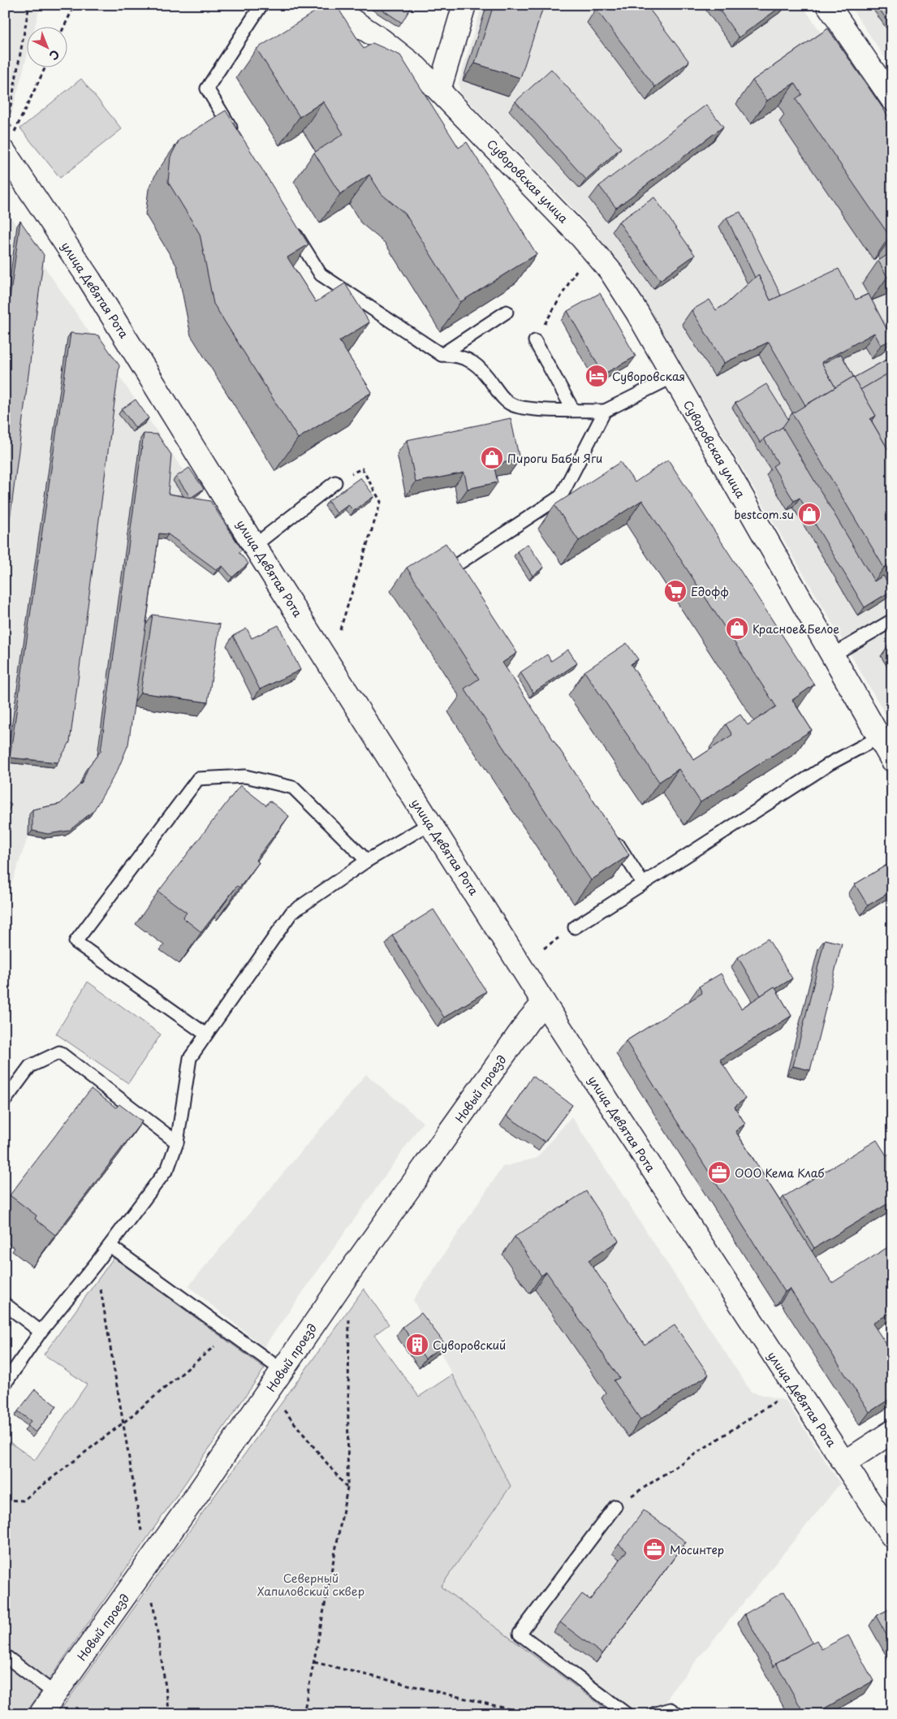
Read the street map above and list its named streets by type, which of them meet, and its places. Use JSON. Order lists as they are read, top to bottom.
{
  "streets": {
    "street": ["Суворовская улица", "улица Девятая Рота", "Новый проезд"]
  },
  "crossings": [
    ["улица Девятая Рота", "Новый проезд"]
  ],
  "parks": ["Северный Хапиловский сквер"],
  "places": {
    "hotel": ["Суворовская"],
    "shop": ["Пироги Бабы Яги", "bestcom.su", "Красное&Белое"],
    "supermarket": ["Едофф"],
    "office": ["ООО Кема Клаб", "Мосинтер"],
    "building": ["Суворовский"]
  },
  "north": "bottom right"
}
